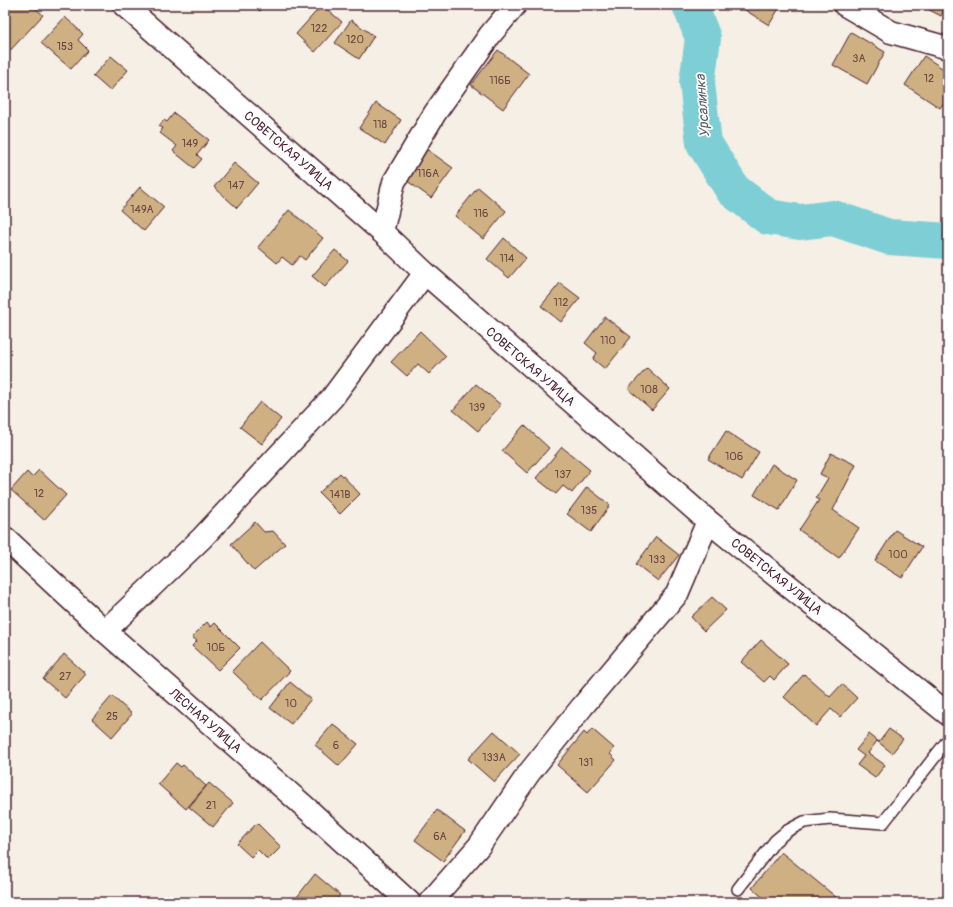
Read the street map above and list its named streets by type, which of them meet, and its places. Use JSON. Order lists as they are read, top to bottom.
{
  "streets": {
    "street": ["СОВЕТСКАЯ УЛИЦА", "ЛЕСНАЯ УЛИЦА"]
  },
  "water": ["Урсалинка"],
  "house_numbers": [
    "122",
    "120",
    "153",
    "3А",
    "12",
    "116Б",
    "118",
    "149",
    "116А",
    "147",
    "149А",
    "116",
    "114",
    "112",
    "110",
    "108",
    "139",
    "106",
    "137",
    "12",
    "141В",
    "135",
    "100",
    "133",
    "10Б",
    "27",
    "10",
    "25",
    "6",
    "133А",
    "131",
    "21",
    "6А"
  ]
}
